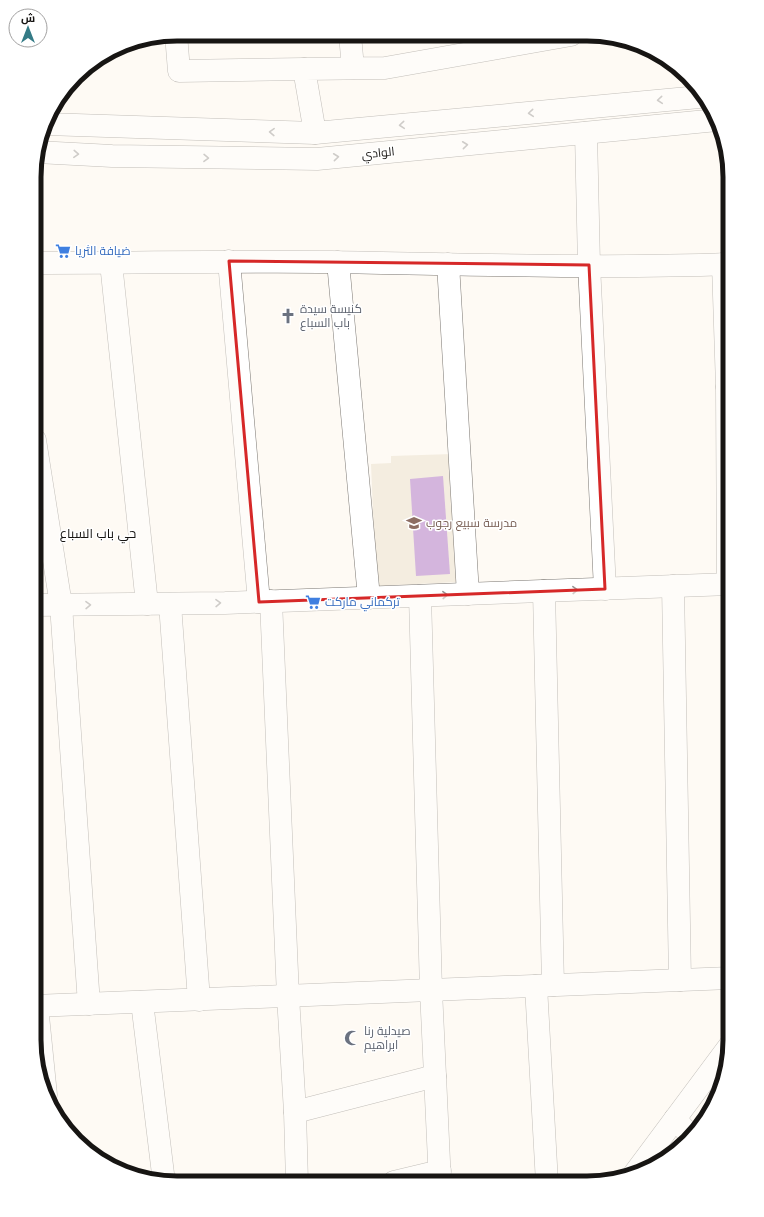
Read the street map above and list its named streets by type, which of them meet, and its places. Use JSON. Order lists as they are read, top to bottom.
{
  "streets": {
    "street": ["الوادي"]
  },
  "districts": ["حي باب السباع"],
  "places": {
    "supermarket": ["ضيافة الثريا", "تركماني ماركت"],
    "church": ["كنيسة سيدة باب السباع"],
    "school or university": ["مدرسة سبيع رجوب"],
    "mosque": ["صيدلية رنا ابراهيم"]
  },
  "north": "top"
}
